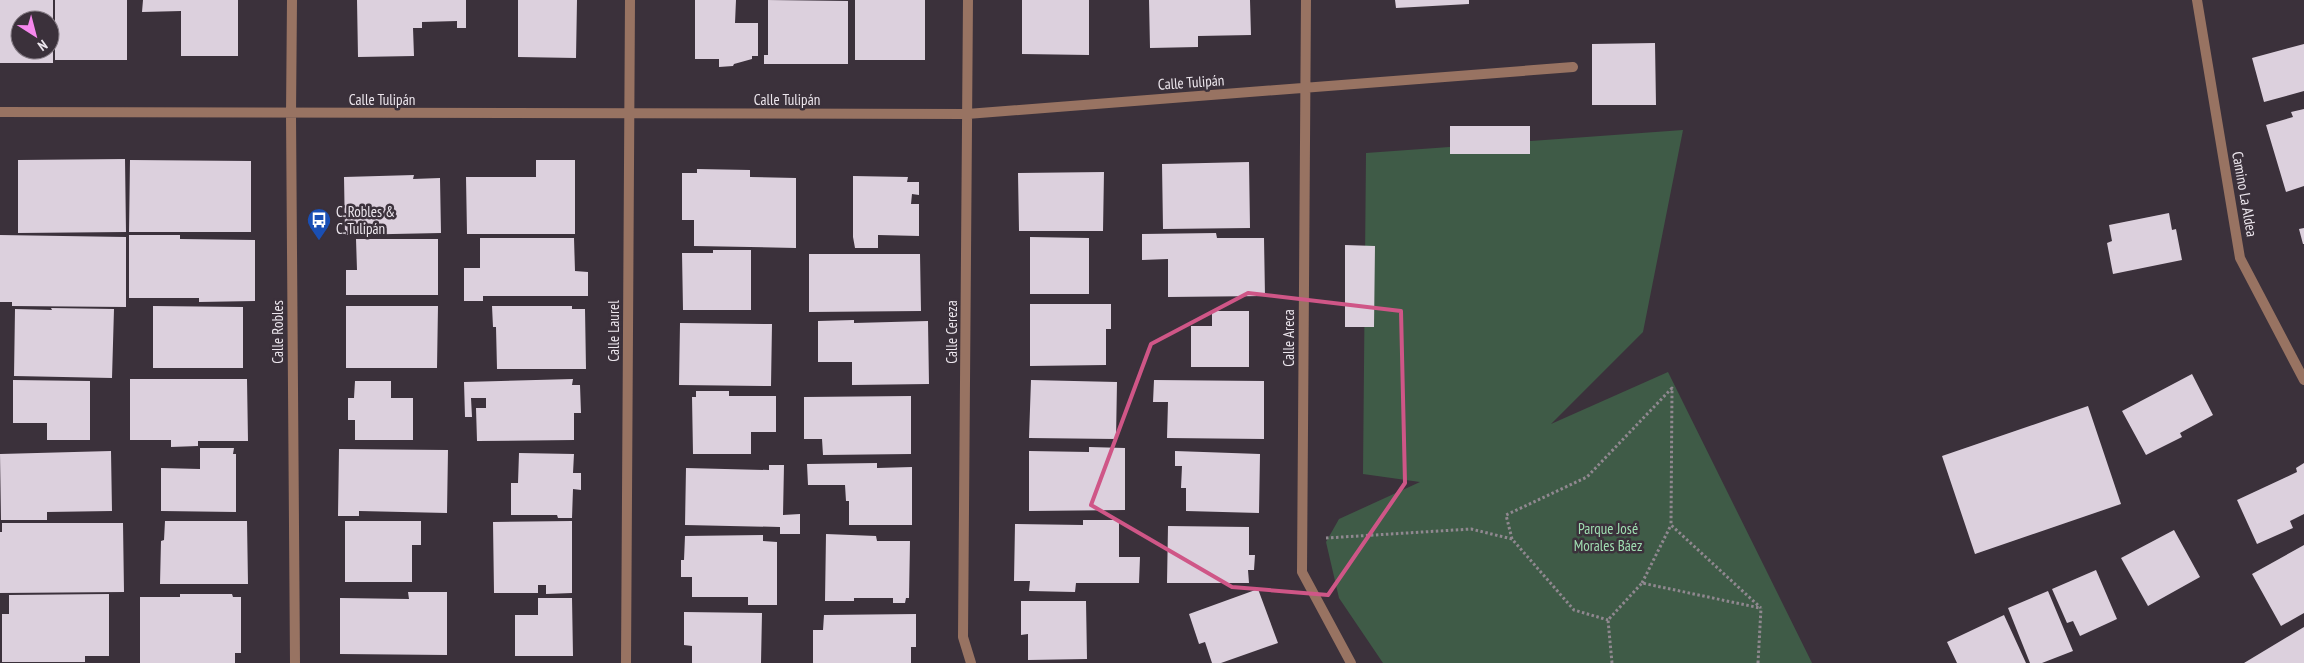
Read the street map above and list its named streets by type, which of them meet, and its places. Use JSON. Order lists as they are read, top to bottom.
{
  "streets": {
    "street": [
      "Calle Tulipán",
      "Camino La Aldea",
      "Calle Laurel",
      "Calle Robles",
      "Calle Cereza",
      "Calle Areca"
    ]
  },
  "crossings": [
    ["Calle Tulipán", "Calle Laurel"],
    ["Calle Tulipán", "Calle Robles"],
    ["Calle Tulipán", "Calle Cereza"],
    ["Calle Tulipán", "Calle Areca"]
  ],
  "parks": ["Parque José Morales Báez"],
  "places": {
    "bus stop": ["C. Robles & C. Tulipán"]
  },
  "north": "bottom right"
}
